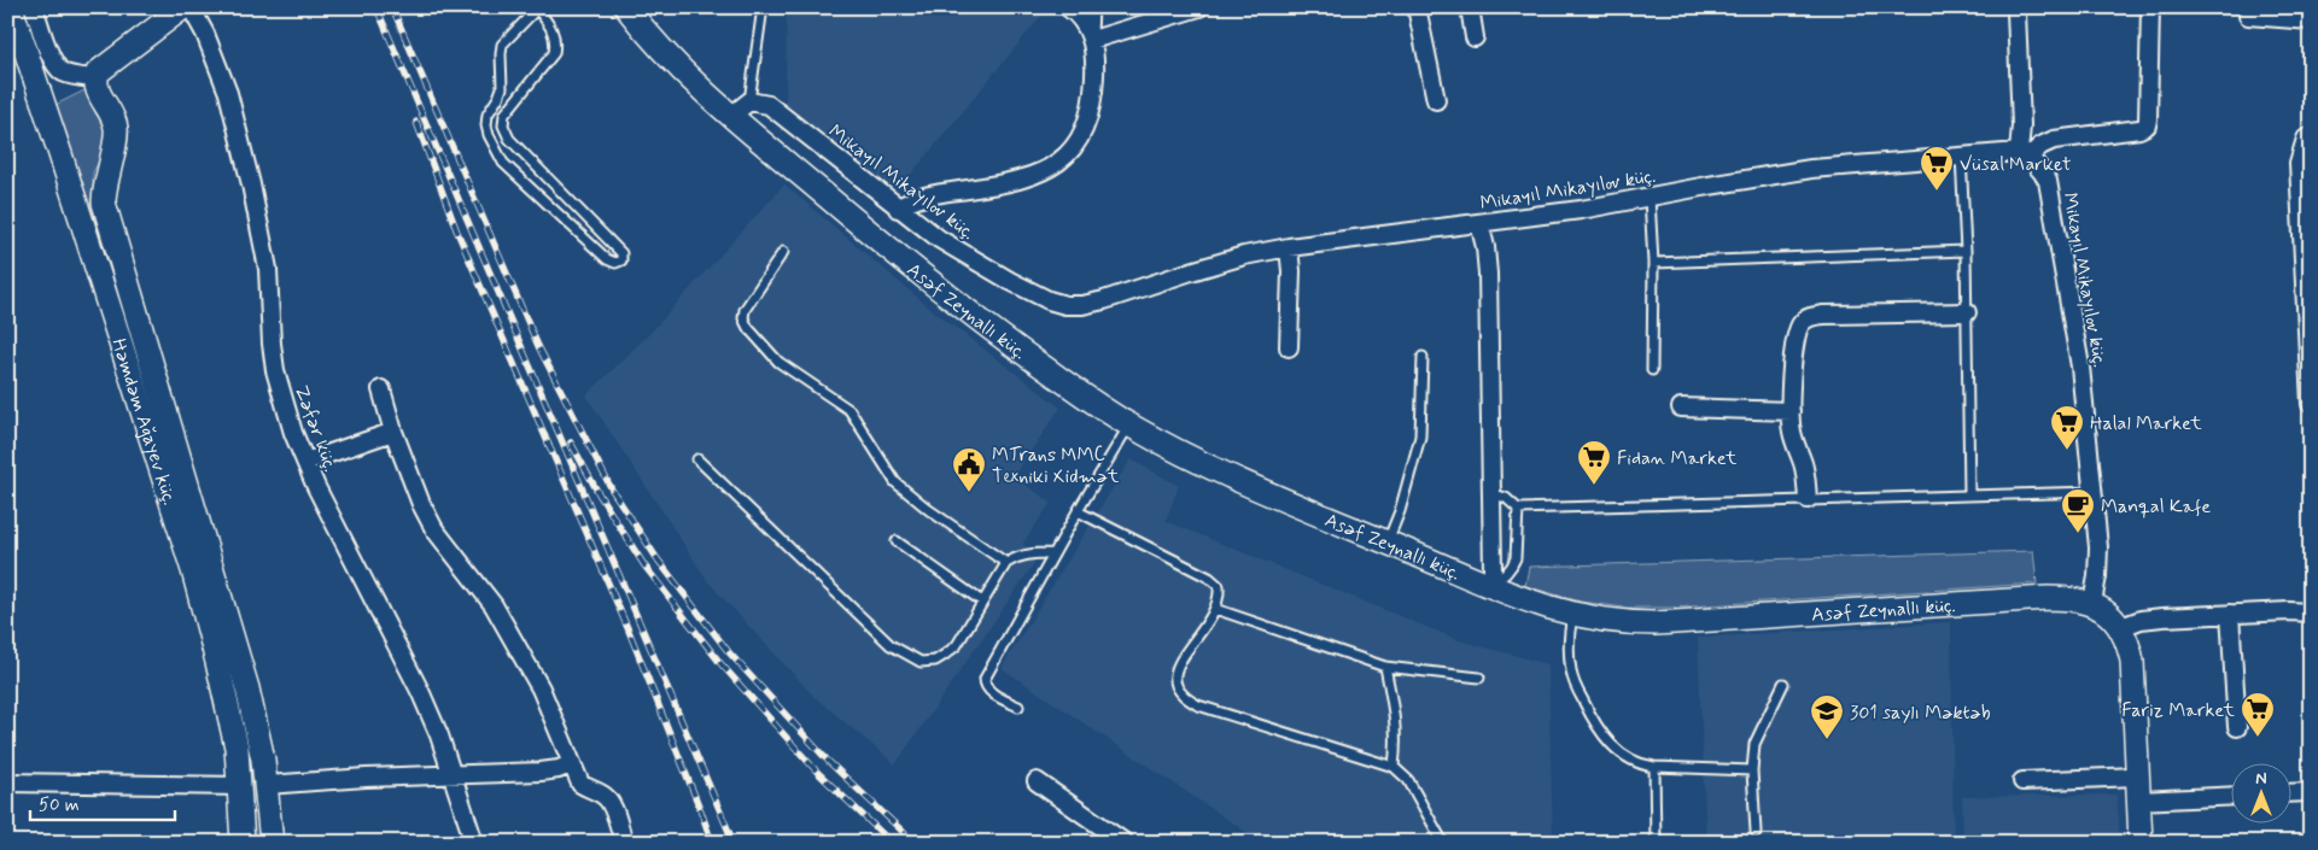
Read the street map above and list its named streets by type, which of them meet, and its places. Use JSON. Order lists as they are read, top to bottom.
{
  "streets": {
    "main road": ["Asəf Zeynallı küç.", "Həmdəm Ağayev küç."],
    "street": ["Mikayıl Mikayılov küç.", "Zəfər küç."]
  },
  "crossings": [
    ["Mikayıl Mikayılov küç.", "Asəf Zeynallı küç."]
  ],
  "places": {
    "supermarket": [
      "Vüsal Market",
      "Halal Market",
      "Fidan Market",
      "Fariz Market"
    ],
    "public building": ["MTrans MMC Texniki Xidmət"],
    "cafe": ["Manqal Kafe"],
    "school or university": ["301 saylı Məktəb"]
  },
  "scale_bar": "50 m",
  "north": "top"
}
